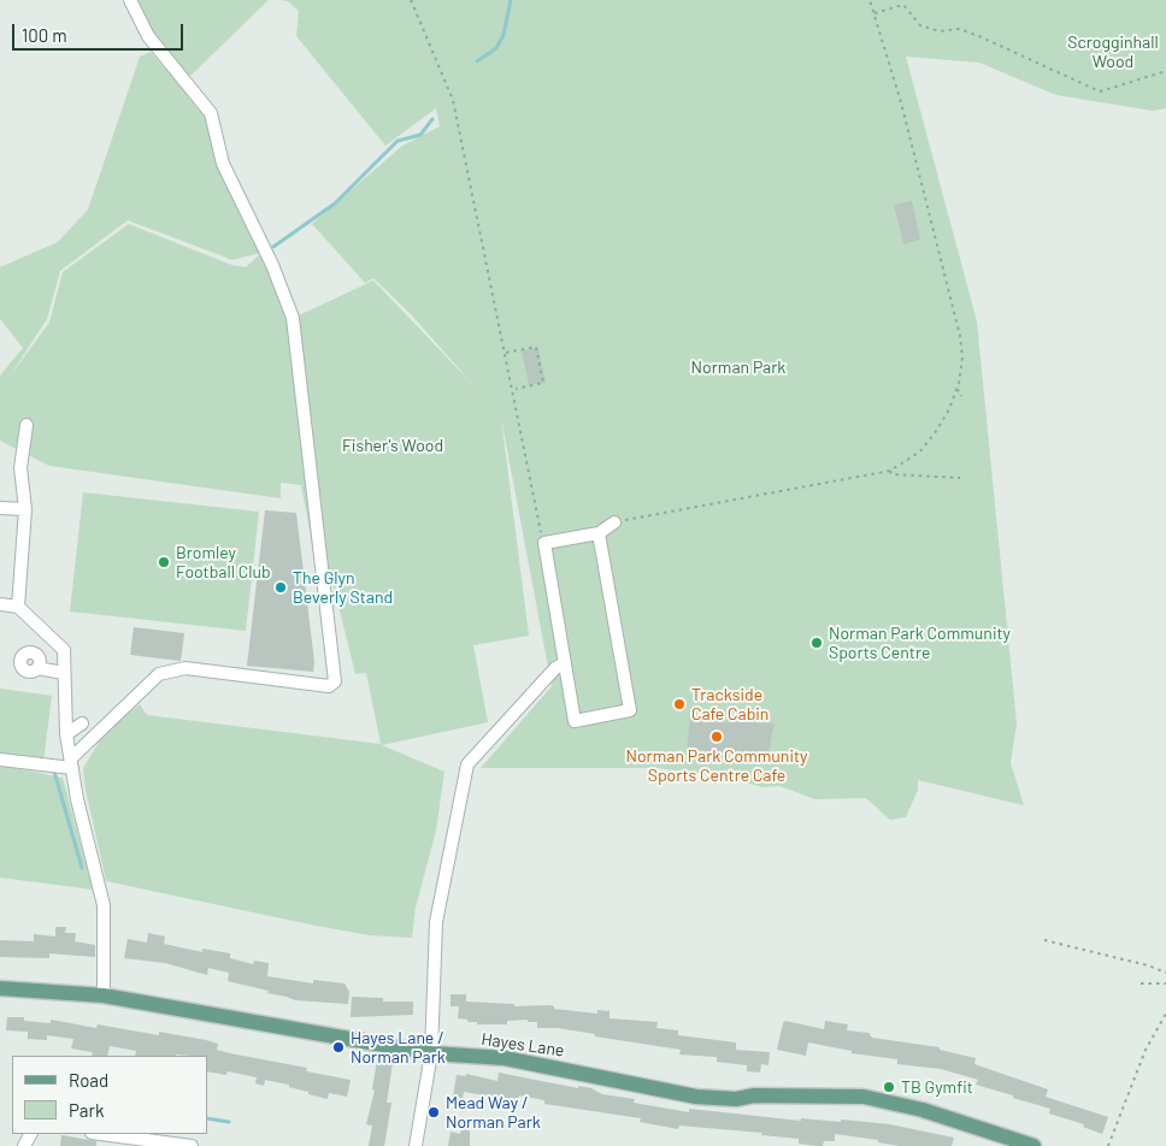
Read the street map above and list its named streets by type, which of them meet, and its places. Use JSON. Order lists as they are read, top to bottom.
{
  "streets": {
    "main road": ["Hayes Lane"]
  },
  "parks": ["Scrogginhall Wood", "Norman Park", "Fisher's Wood"],
  "places": [
    "Bromley Football Club",
    "The Glyn Beverly Stand",
    "Norman Park Community Sports Centre",
    "Trackside Cafe Cabin",
    "Norman Park Community Sports Centre Cafe",
    "Hayes Lane / Norman Park",
    "TB Gymfit",
    "Mead Way / Norman Park"
  ],
  "legend": ["Road", "Park"],
  "scale_bar": "100 m"
}
